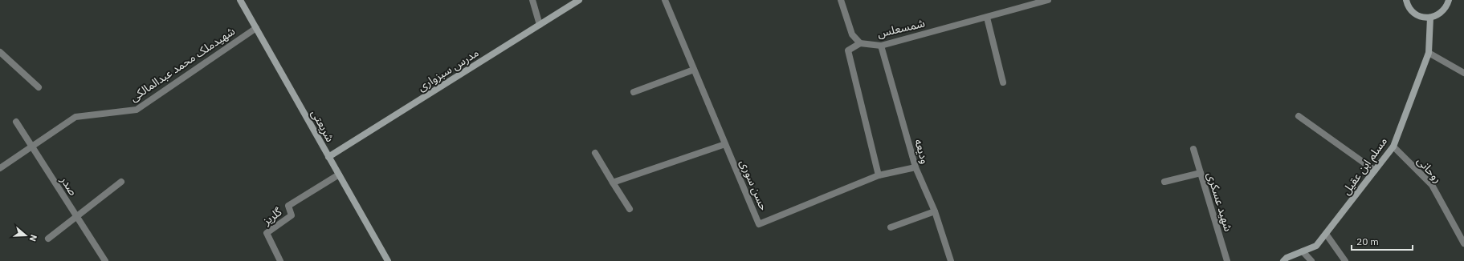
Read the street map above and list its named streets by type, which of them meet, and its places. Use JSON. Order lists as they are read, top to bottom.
{
  "streets": {
    "main road": ["مدرس سبزواری", "شریعتی", "مسلم ابن عقیل"],
    "street": [
      "شمسعلس",
      "شهیدملک محمد عبدالمالکی",
      "ودیعه",
      "روحانی",
      "حسن سوری",
      "صدر",
      "شهید عسکری",
      "گلریز"
    ]
  },
  "crossings": [
    ["شمسعلس", "ودیعه"],
    ["شهیدملک محمد عبدالمالکی", "شریعتی"],
    ["شهیدملک محمد عبدالمالکی", "صدر"],
    ["مدرس سبزواری", "شریعتی"],
    ["شریعتی", "گلریز"],
    ["ودیعه", "حسن سوری"],
    ["مسلم ابن عقیل", "روحانی"]
  ],
  "scale_bar": "20 m",
  "north": "right"
}
